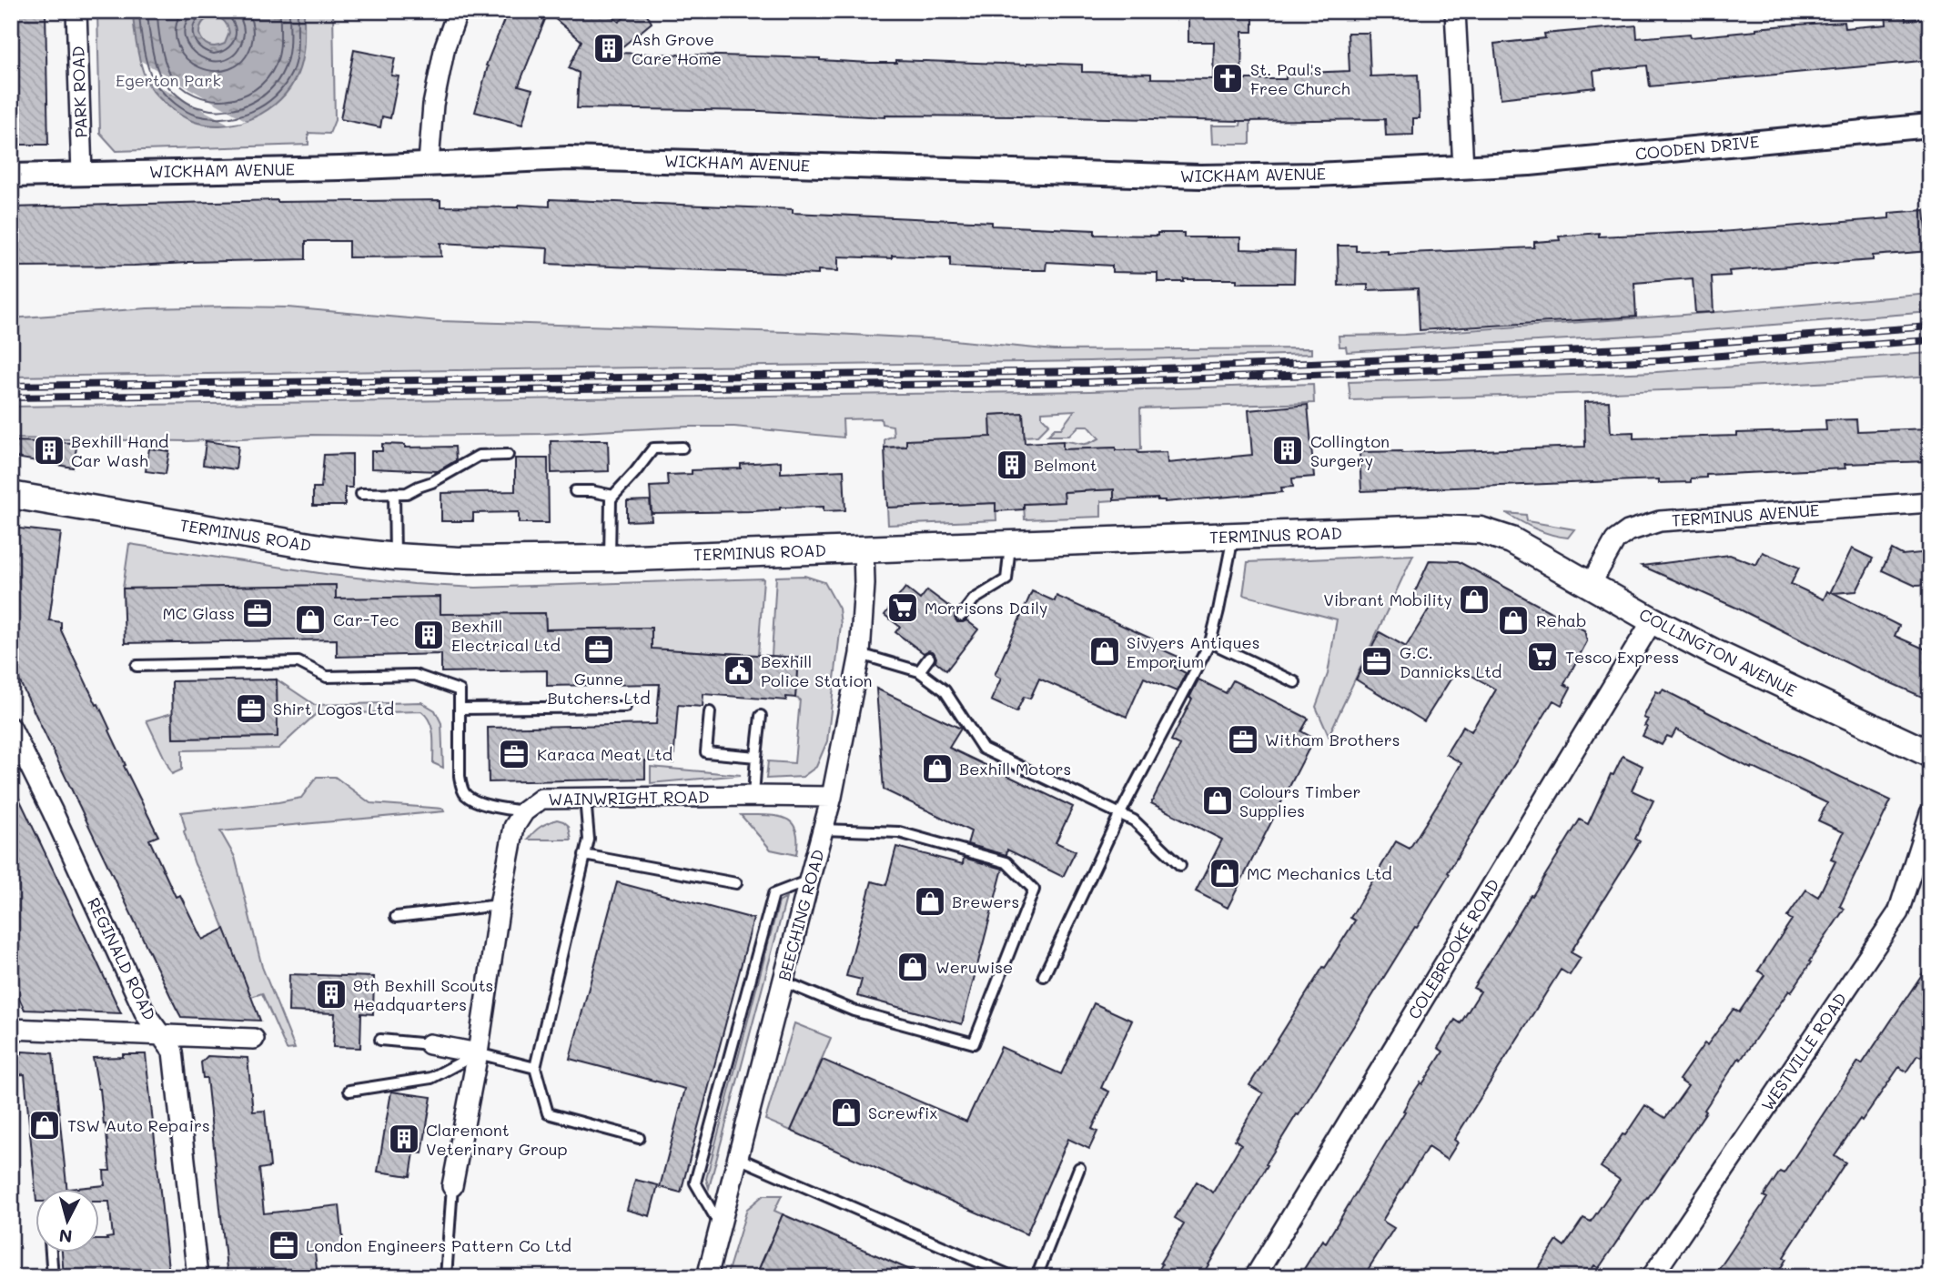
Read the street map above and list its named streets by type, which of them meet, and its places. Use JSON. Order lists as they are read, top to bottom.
{
  "streets": {
    "main road": ["TERMINUS ROAD", "COLLINGTON AVENUE"],
    "street": [
      "PARK ROAD",
      "COODEN DRIVE",
      "WICKHAM AVENUE",
      "TERMINUS AVENUE",
      "WAINWRIGHT ROAD",
      "BEECHING ROAD",
      "COLEBROOKE ROAD",
      "REGINALD ROAD",
      "WESTVILLE ROAD"
    ]
  },
  "crossings": [
    ["PARK ROAD", "WICKHAM AVENUE"],
    ["COODEN DRIVE", "WICKHAM AVENUE"],
    ["TERMINUS AVENUE", "COLLINGTON AVENUE"],
    ["TERMINUS ROAD", "COLLINGTON AVENUE"],
    ["TERMINUS ROAD", "BEECHING ROAD"],
    ["COLLINGTON AVENUE", "COLEBROOKE ROAD"],
    ["WAINWRIGHT ROAD", "BEECHING ROAD"]
  ],
  "parks": ["Egerton Park"],
  "places": {
    "building": [
      "Ash Grove Care Home",
      "Bexhill Hand Car Wash",
      "Collington Surgery",
      "Belmont",
      "Bexhill Electrical Ltd",
      "9th Bexhill Scouts Headquarters",
      "Claremont Veterinary Group"
    ],
    "church": ["St. Paul's Free Church"],
    "shop": [
      "Vibrant Mobility",
      "Car-Tec",
      "Rehab",
      "Sivyers Antiques Emporium",
      "Bexhill Motors",
      "Colours Timber Supplies",
      "MC Mechanics Ltd",
      "Brewers",
      "Weruwise",
      "Screwfix",
      "TSW Auto Repairs"
    ],
    "supermarket": ["Morrisons Daily", "Tesco Express"],
    "office": [
      "MC Glass",
      "Gunne Butchers Ltd",
      "G.C. Dannicks Ltd",
      "Shirt Logos Ltd",
      "Witham Brothers",
      "Karaca Meat Ltd",
      "London Engineers Pattern Co Ltd"
    ],
    "public building": ["Bexhill Police Station"]
  },
  "north": "bottom"
}
